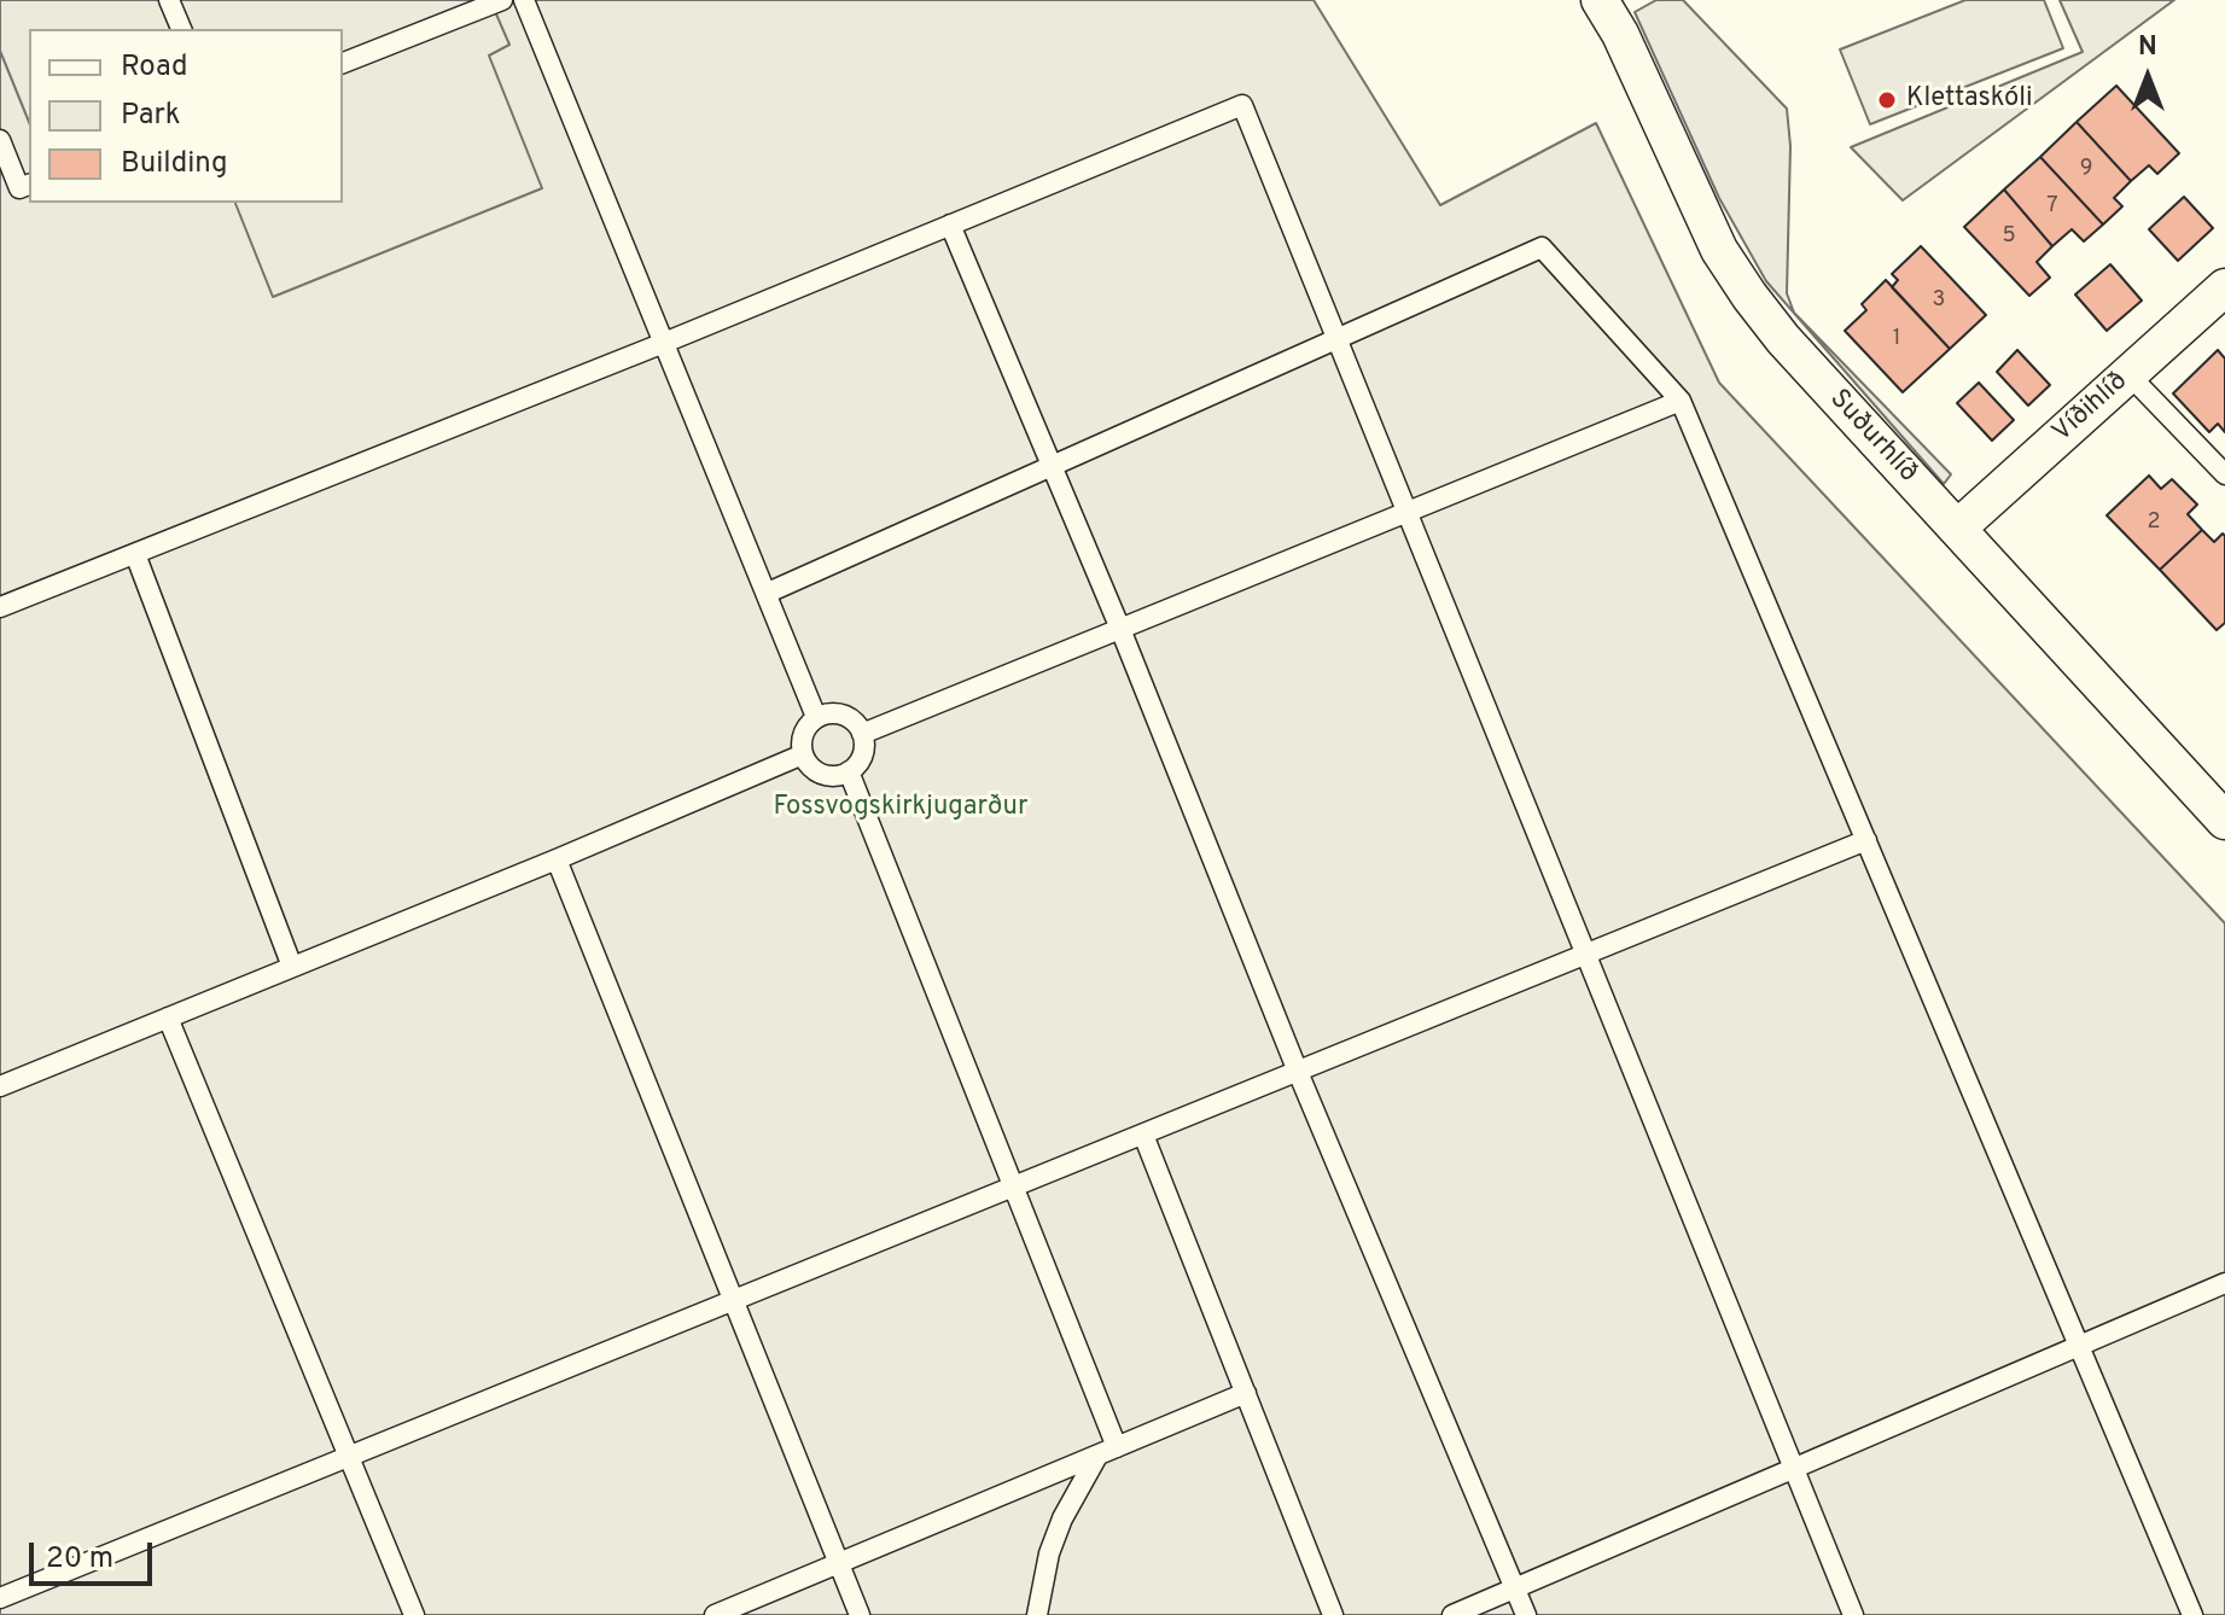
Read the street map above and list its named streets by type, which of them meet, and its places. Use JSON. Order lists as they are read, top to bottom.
{
  "streets": {
    "street": ["Víðihlíð", "Suðurhlíð"]
  },
  "crossings": [
    ["Víðihlíð", "Suðurhlíð"]
  ],
  "parks": ["Fossvogskirkjugarður"],
  "places": ["Klettaskóli"],
  "house_numbers": [
    "9",
    "7",
    "5",
    "3",
    "1",
    "2"
  ],
  "legend": ["Road", "Park", "Building"],
  "scale_bar": "20 m",
  "north": "top"
}
